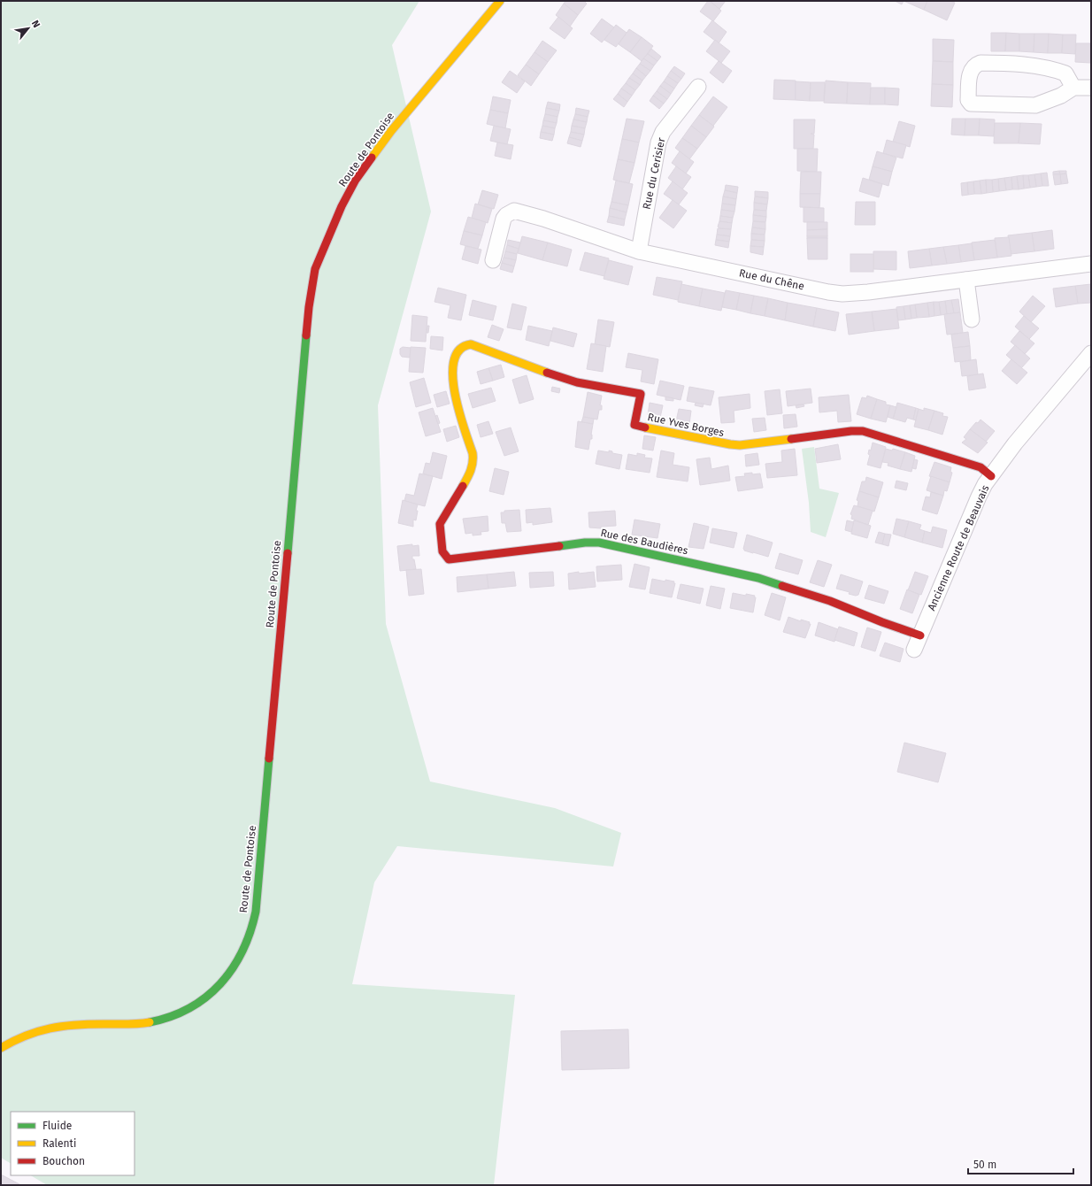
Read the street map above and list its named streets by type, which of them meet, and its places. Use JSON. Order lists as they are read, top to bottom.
{
  "streets": {
    "street": [
      "Route de Pontoise",
      "Rue du Cerisier",
      "Rue du Chêne",
      "Rue Yves Borges",
      "Rue des Baudières",
      "Ancienne Route de Beauvais"
    ]
  },
  "crossings": [
    ["Rue du Cerisier", "Rue du Chêne"],
    ["Rue Yves Borges", "Rue des Baudières"],
    ["Rue Yves Borges", "Ancienne Route de Beauvais"],
    ["Rue des Baudières", "Ancienne Route de Beauvais"]
  ],
  "legend": ["Fluide", "Ralenti", "Bouchon"],
  "scale_bar": "50 m",
  "north": "top right"
}
